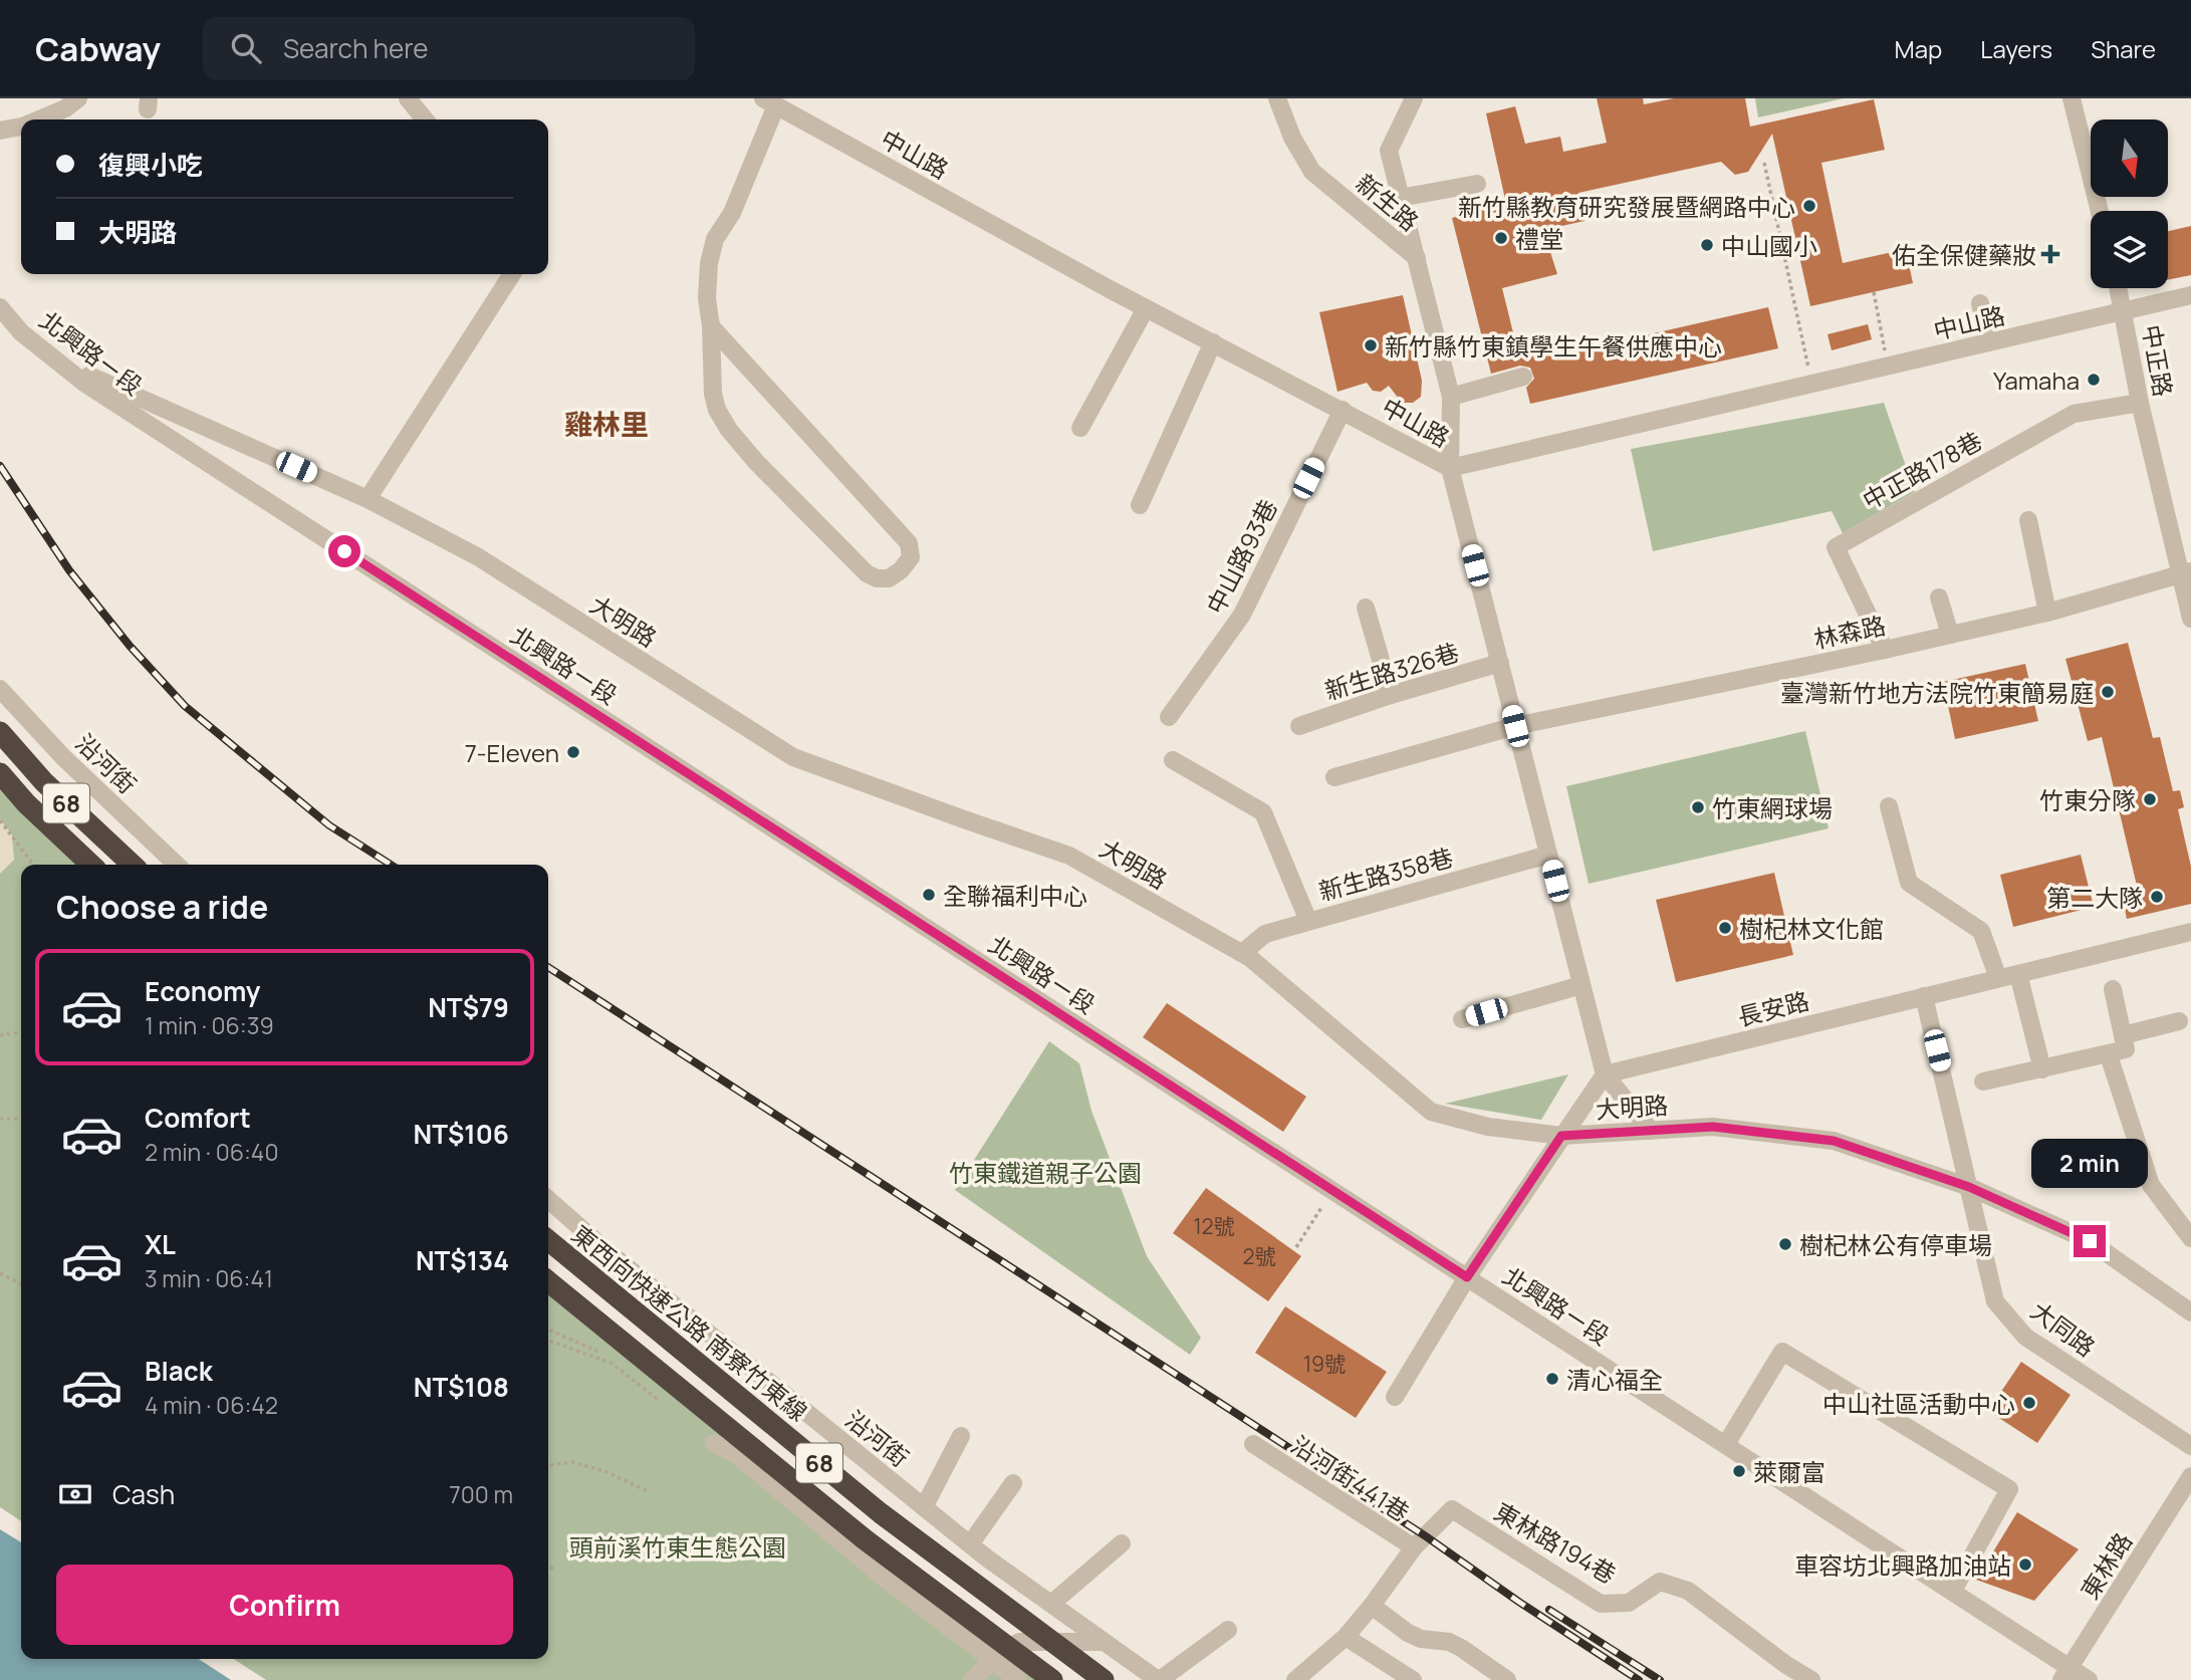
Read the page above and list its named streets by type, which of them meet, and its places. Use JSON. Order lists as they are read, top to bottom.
{
  "streets": {
    "highway": ["68", "東西向快速公路 南寮竹東線"],
    "street": [
      "中山路",
      "新生路",
      "北興路ㄧ段",
      "中正路",
      "中正路178巷",
      "中山路93巷",
      "大明路",
      "林森路",
      "新生路326巷",
      "沿河街",
      "新生路358巷",
      "長安路",
      "大同路",
      "沿河街441巷",
      "東林路194巷",
      "東林路"
    ]
  },
  "crossings": [
    ["中山路", "新生路"],
    ["中山路", "中正路"],
    ["中山路", "中山路93巷"],
    ["新生路", "大明路"],
    ["新生路", "林森路"],
    ["新生路", "新生路326巷"],
    ["新生路", "新生路358巷"],
    ["新生路", "長安路"],
    ["北興路ㄧ段", "大明路"],
    ["北興路ㄧ段", "東林路"],
    ["中正路", "中正路178巷"],
    ["中正路", "林森路"],
    ["中正路178巷", "林森路"],
    ["大明路", "新生路358巷"],
    ["大明路", "大同路"],
    ["長安路", "大同路"],
    ["沿河街441巷", "東林路194巷"]
  ],
  "districts": ["雞林里"],
  "parks": ["竹東鐵道親子公園", "頭前溪竹東生態公園"],
  "places": {
    "other": [
      "新竹縣教育研究發展暨網路中心",
      "禮堂",
      "中山國小",
      "新竹縣竹東鎮學生午餐供應中心",
      "Yamaha",
      "臺灣新竹地方法院竹東簡易庭",
      "7-Eleven",
      "竹東分隊",
      "竹東網球場",
      "全聯福利中心",
      "第二大隊",
      "樹杞林文化館",
      "樹杞林公有停車場",
      "清心福全",
      "中山社區活動中心",
      "萊爾富",
      "車容坊北興路加油站"
    ],
    "health": ["佑全保健藥妝"]
  },
  "house_numbers": ["12號", "2號", "19號"],
  "north": "bottom",
  "page": {
    "header": "Cabway",
    "search": "Search here",
    "nav": ["Map", "Layers", "Share"],
    "banner": ["復興小吃", "大明路"],
    "heading": "Choose a ride",
    "list": [
      {
        "name": "Economy",
        "note": "1 min · 06:39",
        "value": "NT$79"
      },
      {
        "name": "Comfort",
        "note": "2 min · 06:40",
        "value": "NT$106"
      },
      {
        "name": "XL",
        "note": "3 min · 06:41",
        "value": "NT$134"
      },
      {
        "name": "Black",
        "note": "4 min · 06:42",
        "value": "NT$108"
      }
    ],
    "bubble": "2 min",
    "pay": ["Cash", "700 m"],
    "buttons": "Confirm"
  }
}
